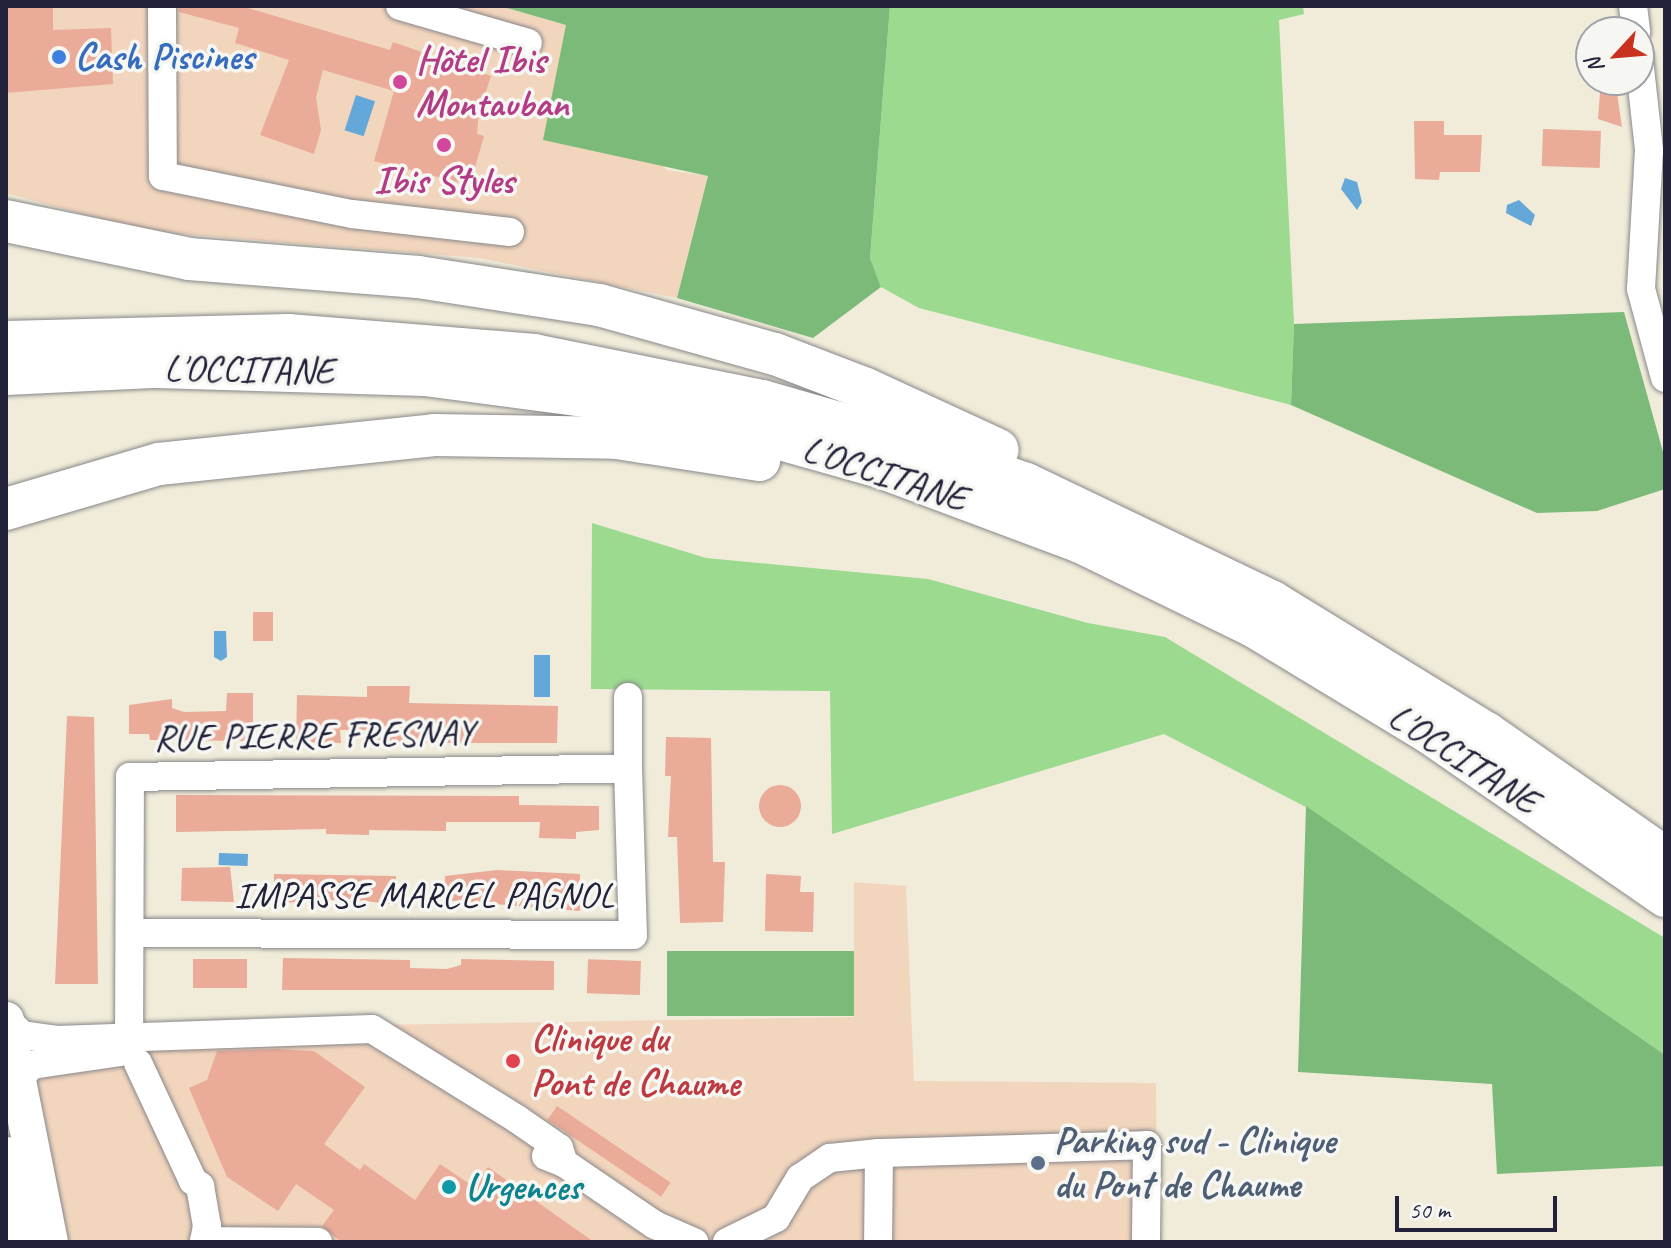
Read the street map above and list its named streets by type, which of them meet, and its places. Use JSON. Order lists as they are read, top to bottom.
{
  "streets": {
    "highway": ["L'OCCITANE"],
    "street": ["RUE PIERRE FRESNAY", "IMPASSE MARCEL PAGNOL"]
  },
  "crossings": [
    ["RUE PIERRE FRESNAY", "IMPASSE MARCEL PAGNOL"]
  ],
  "places": [
    "Cash Piscines",
    "Hôtel Ibis Montauban",
    "Ibis Styles",
    "Clinique du Pont de Chaume",
    "Parking sud - Clinique du Pont de Chaume",
    "Urgences"
  ],
  "scale_bar": "50 m",
  "north": "bottom left"
}
